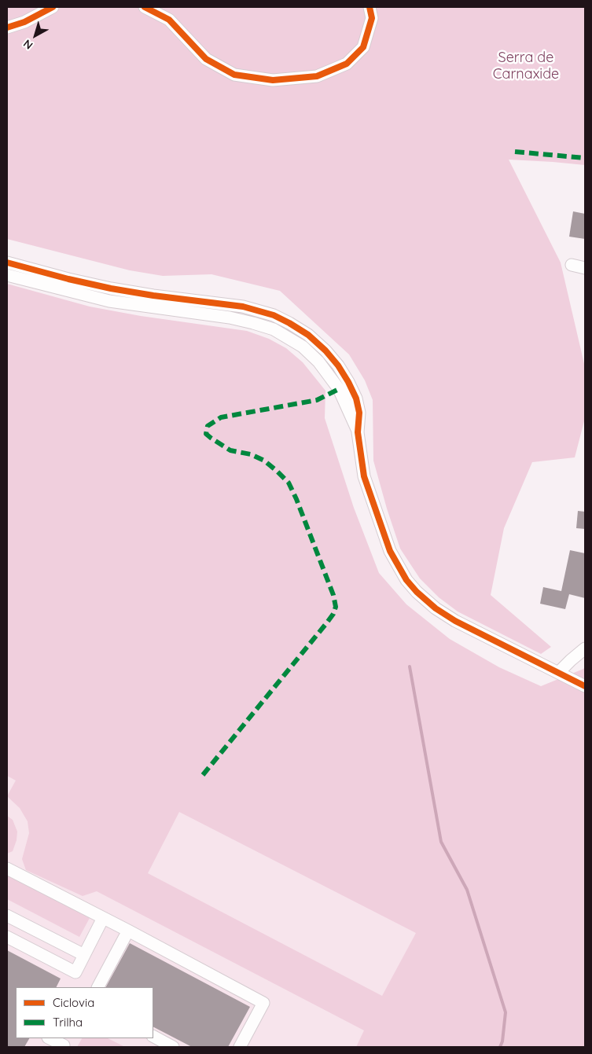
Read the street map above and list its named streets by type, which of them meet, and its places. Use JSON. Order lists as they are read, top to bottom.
{
  "parks": ["Serra de Carnaxide"],
  "legend": ["Ciclovia", "Trilha"],
  "north": "bottom left"
}
